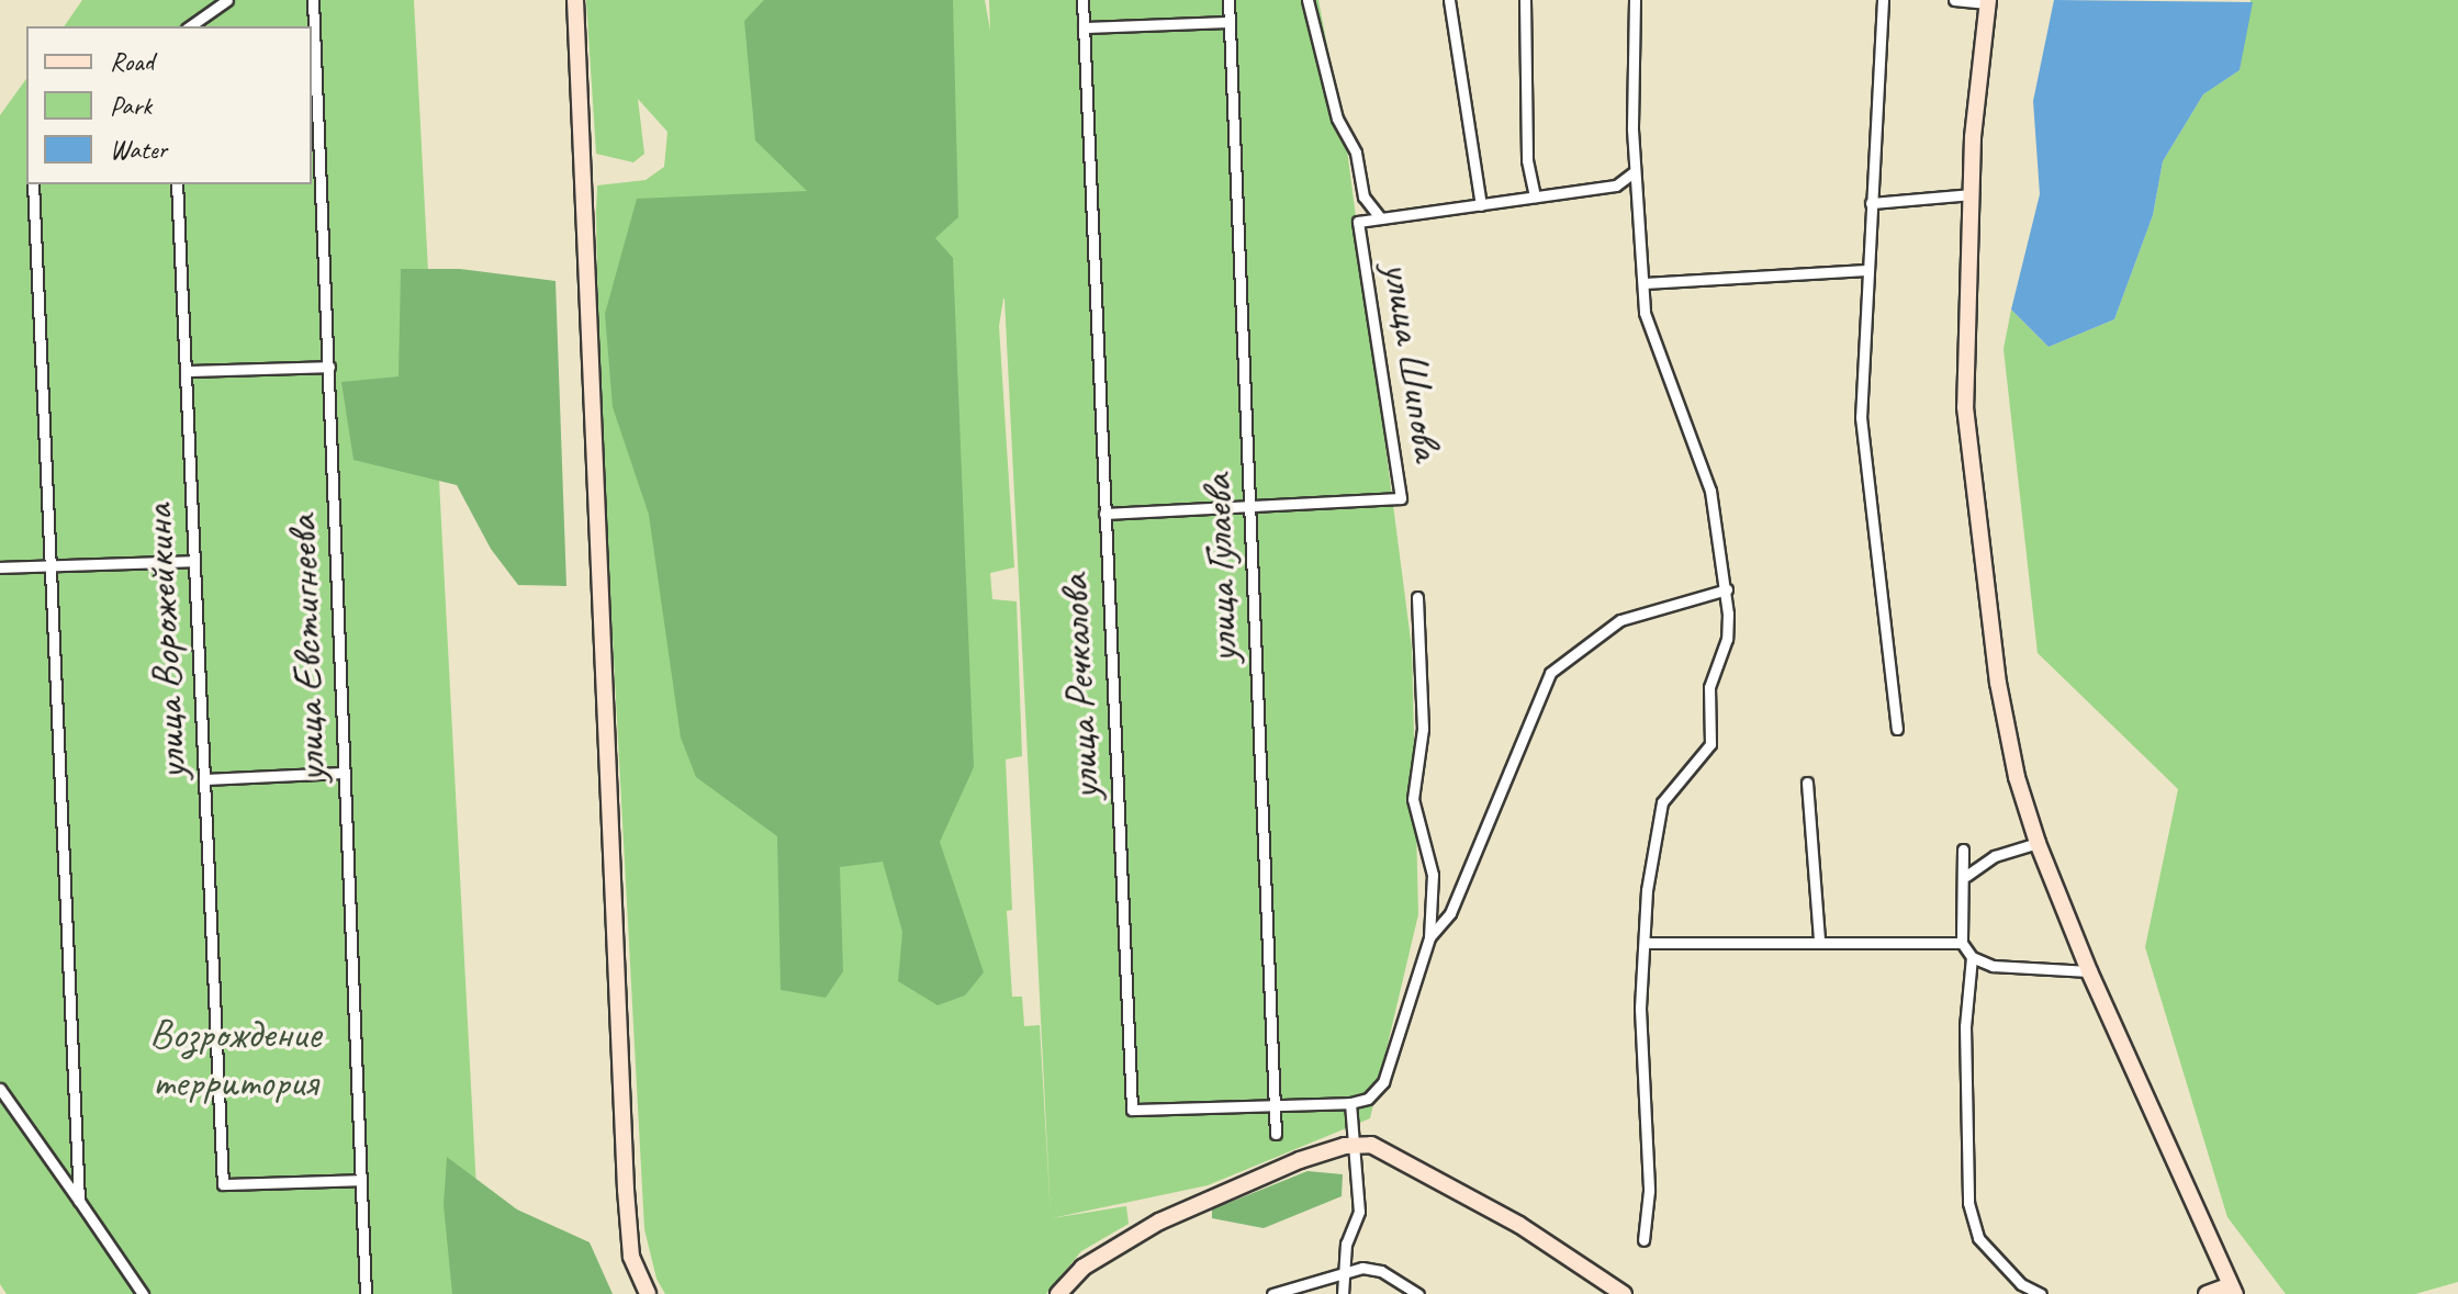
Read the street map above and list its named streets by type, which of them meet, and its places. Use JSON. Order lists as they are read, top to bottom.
{
  "streets": {
    "street": [
      "улица Шипова",
      "улица Гулаева",
      "улица Ворожейкина",
      "улица Евстигнеева",
      "улица Речкалова"
    ]
  },
  "crossings": [
    ["улица Шипова", "улица Гулаева"],
    ["улица Шипова", "улица Речкалова"],
    ["улица Гулаева", "улица Речкалова"],
    ["улица Ворожейкина", "улица Евстигнеева"]
  ],
  "parks": ["Возрождение территория"],
  "legend": ["Road", "Park", "Water"]
}
